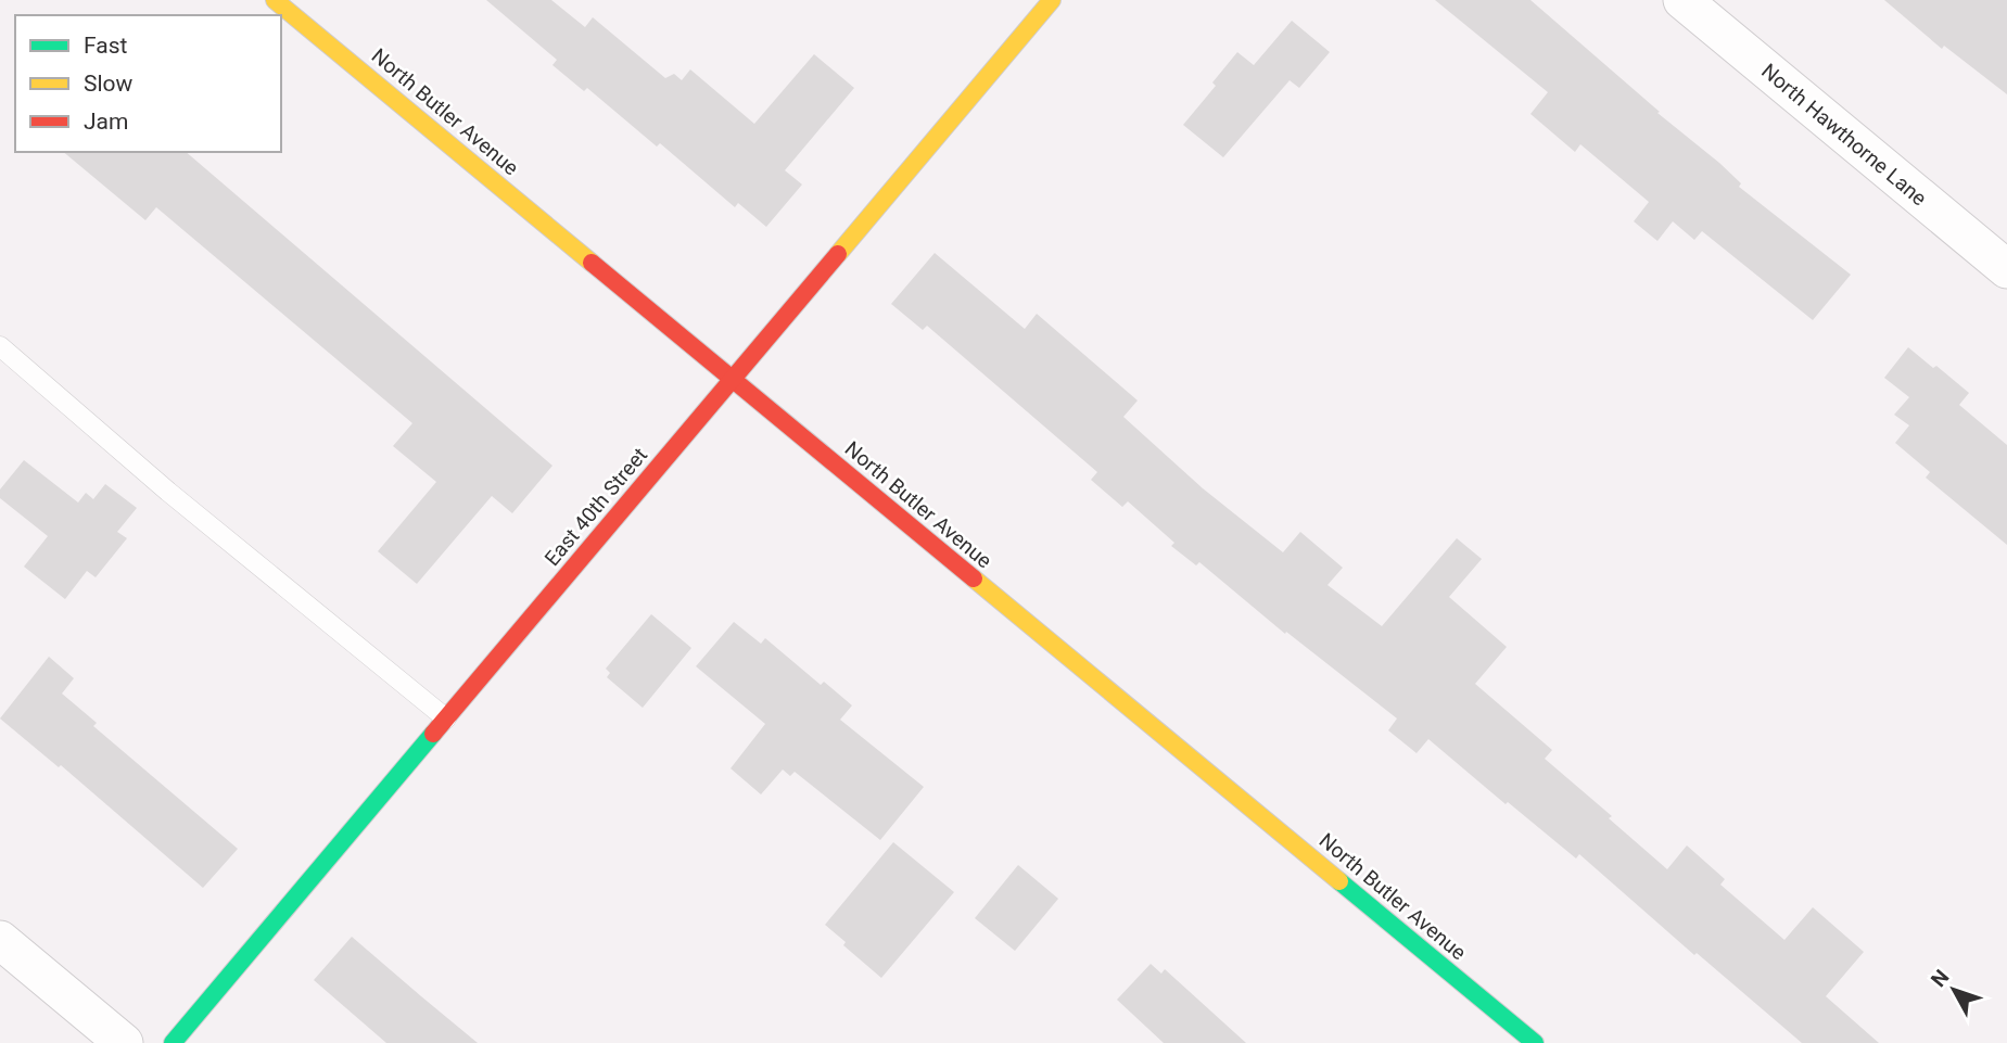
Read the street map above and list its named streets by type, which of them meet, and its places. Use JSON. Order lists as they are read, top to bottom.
{
  "streets": {
    "street": ["North Butler Avenue", "North Hawthorne Lane", "East 40th Street"]
  },
  "crossings": [
    ["North Butler Avenue", "East 40th Street"]
  ],
  "legend": ["Fast", "Slow", "Jam"],
  "north": "top left"
}
